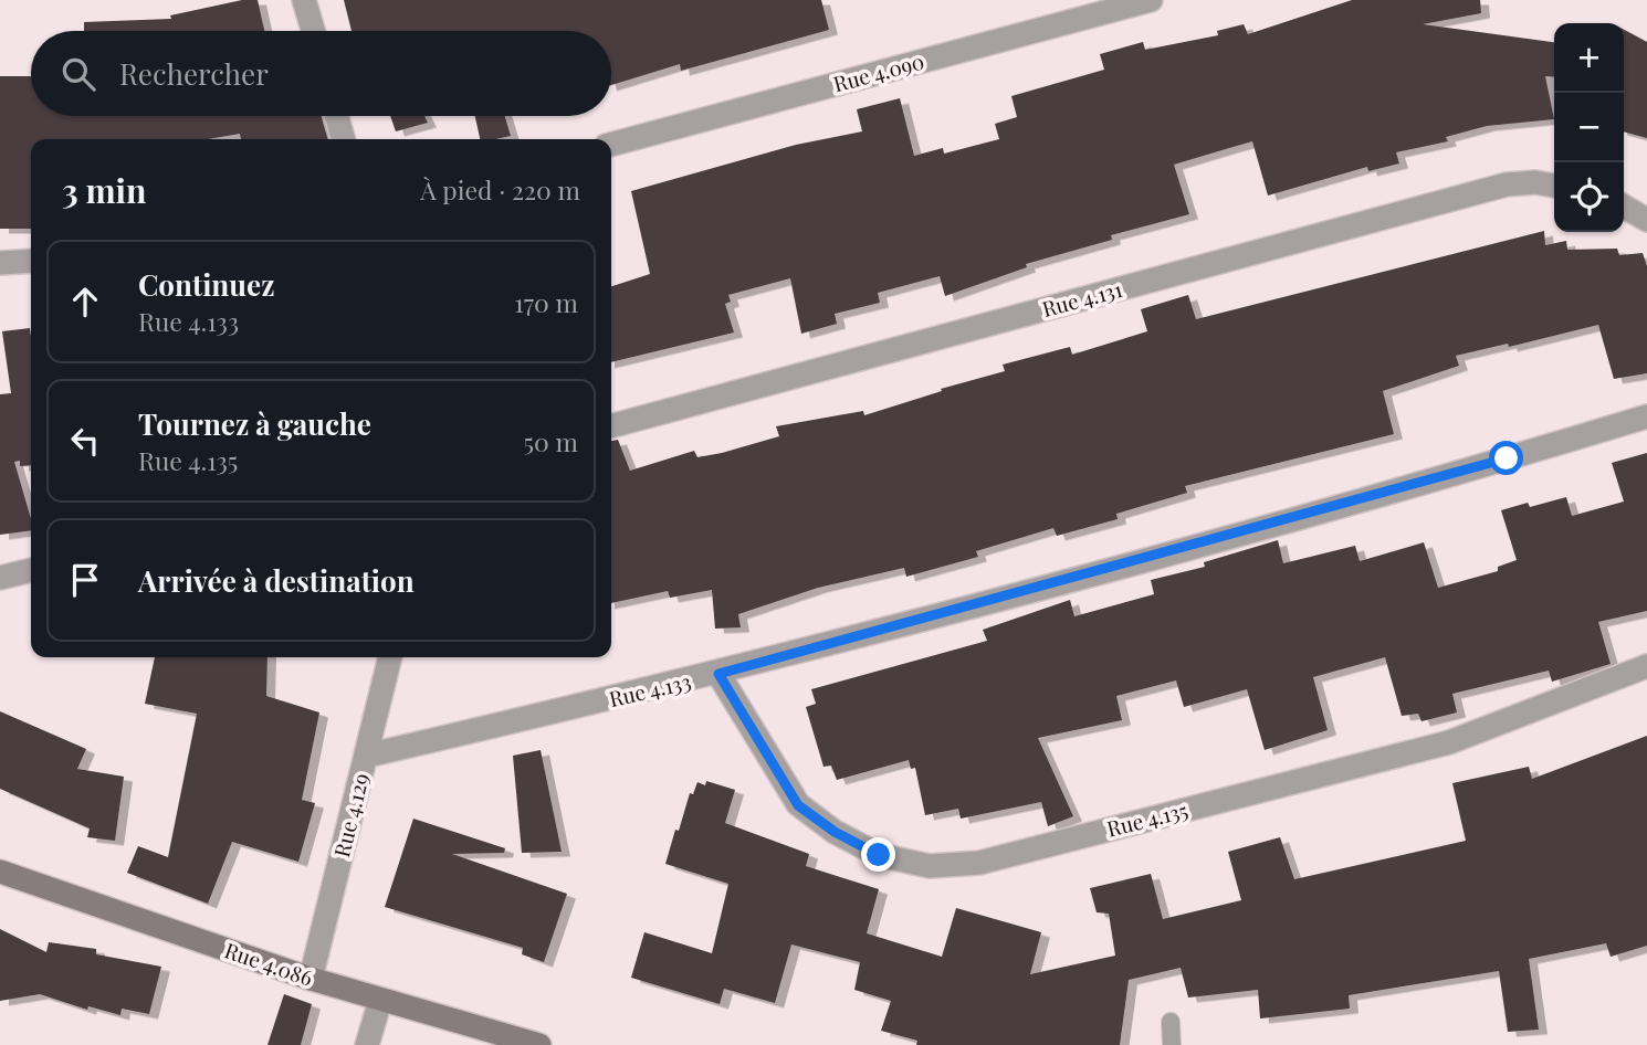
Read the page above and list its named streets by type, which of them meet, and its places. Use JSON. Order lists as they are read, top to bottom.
{
  "streets": {
    "street": [
      "Rue 4.090",
      "Rue 4.131",
      "Rue 4.133",
      "Rue 4.129",
      "Rue 4.135",
      "Rue 4.086"
    ]
  },
  "crossings": [
    ["Rue 4.133", "Rue 4.129"],
    ["Rue 4.133", "Rue 4.135"],
    ["Rue 4.129", "Rue 4.086"]
  ],
  "page": {
    "map_buttons": ["+", "−"],
    "search": "Rechercher",
    "heading": ["3 min", "À pied · 220 m"],
    "list": [
      ["Continuez", "Rue 4.133", "170 m"],
      ["Tournez à gauche", "Rue 4.135", "50 m"],
      "Arrivée à destination"
    ]
  }
}
